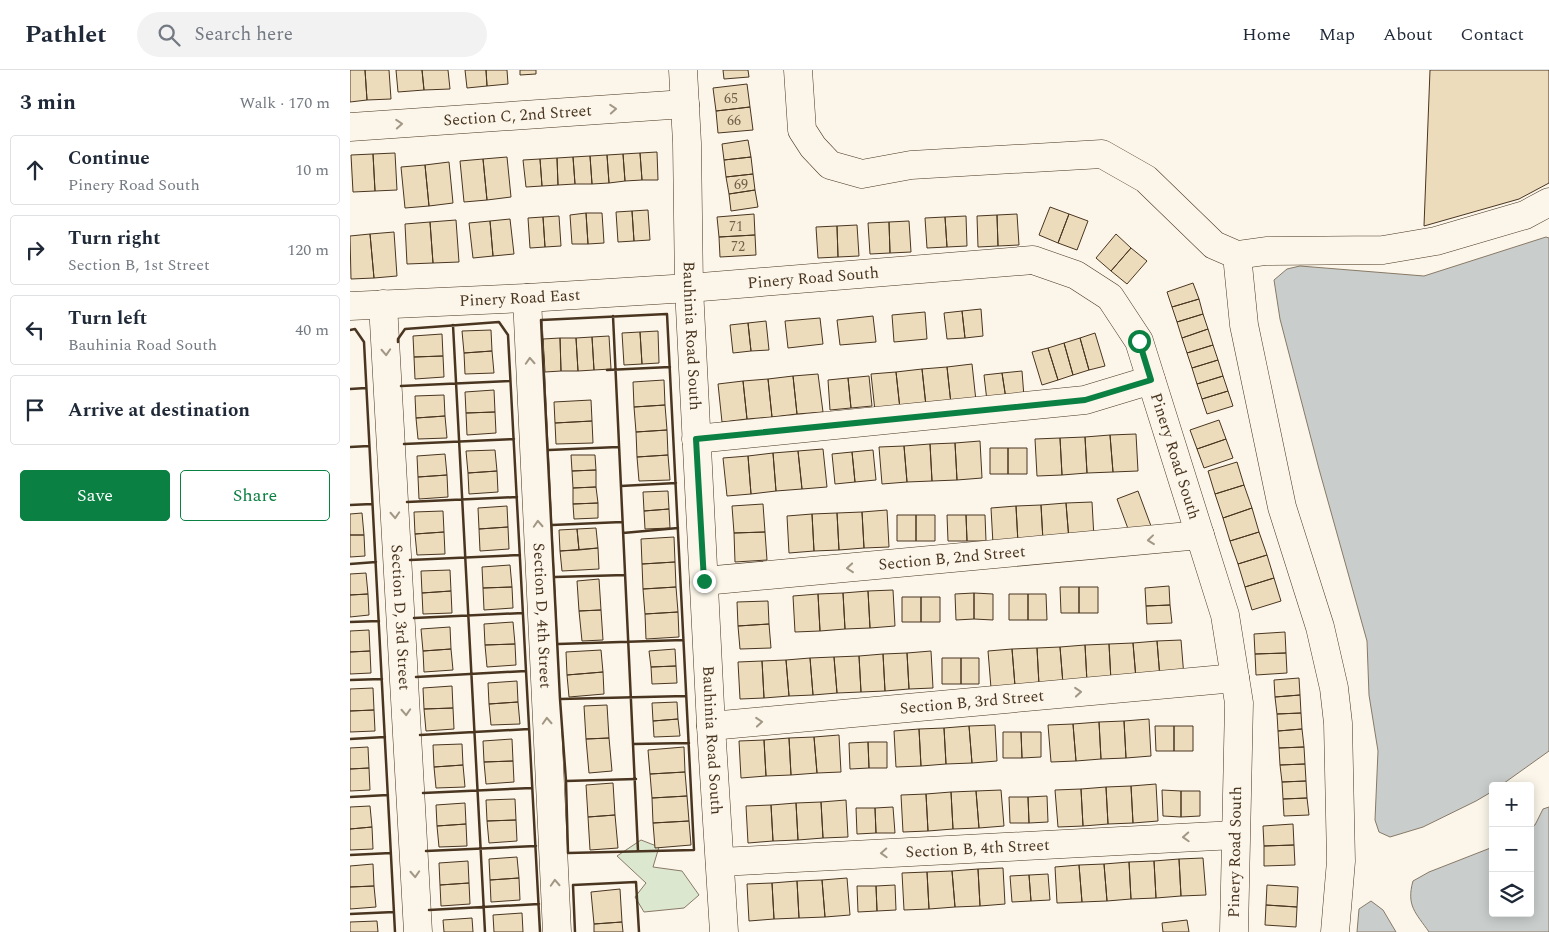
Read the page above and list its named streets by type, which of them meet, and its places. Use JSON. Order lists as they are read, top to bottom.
{
  "streets": {
    "street": [
      "Section C, 2nd Street",
      "Pinery Road South",
      "Pinery Road East",
      "Bauhinia Road South",
      "Section B, 2nd Street",
      "Section D, 4th Street",
      "Section D, 3rd Street",
      "Section B, 3rd Street",
      "Section B, 4th Street"
    ]
  },
  "crossings": [
    ["Section C, 2nd Street", "Bauhinia Road South"],
    ["Pinery Road South", "Pinery Road East"],
    ["Pinery Road South", "Bauhinia Road South"],
    ["Pinery Road South", "Section B, 2nd Street"],
    ["Pinery Road South", "Section B, 3rd Street"],
    ["Pinery Road South", "Section B, 4th Street"],
    ["Pinery Road East", "Bauhinia Road South"],
    ["Pinery Road East", "Section D, 4th Street"],
    ["Pinery Road East", "Section D, 3rd Street"],
    ["Bauhinia Road South", "Section B, 2nd Street"],
    ["Bauhinia Road South", "Section B, 3rd Street"],
    ["Bauhinia Road South", "Section B, 4th Street"]
  ],
  "one_way": [
    "Section C, 2nd Street",
    "Section D, 4th Street",
    "Section D, 3rd Street",
    "Section B, 3rd Street",
    "Section B, 4th Street"
  ],
  "house_numbers": [
    "65",
    "66",
    "69",
    "71",
    "72"
  ],
  "page": {
    "header": "Pathlet",
    "search": "Search here",
    "nav": [
      "Home",
      "Map",
      "About",
      "Contact"
    ],
    "heading": ["3 min", "Walk · 170 m"],
    "list": [
      ["Continue", "Pinery Road South", "10 m"],
      ["Turn right", "Section B, 1st Street", "120 m"],
      ["Turn left", "Bauhinia Road South", "40 m"],
      "Arrive at destination"
    ],
    "buttons": ["Save", "Share"],
    "map_buttons": ["+", "−"]
  }
}
